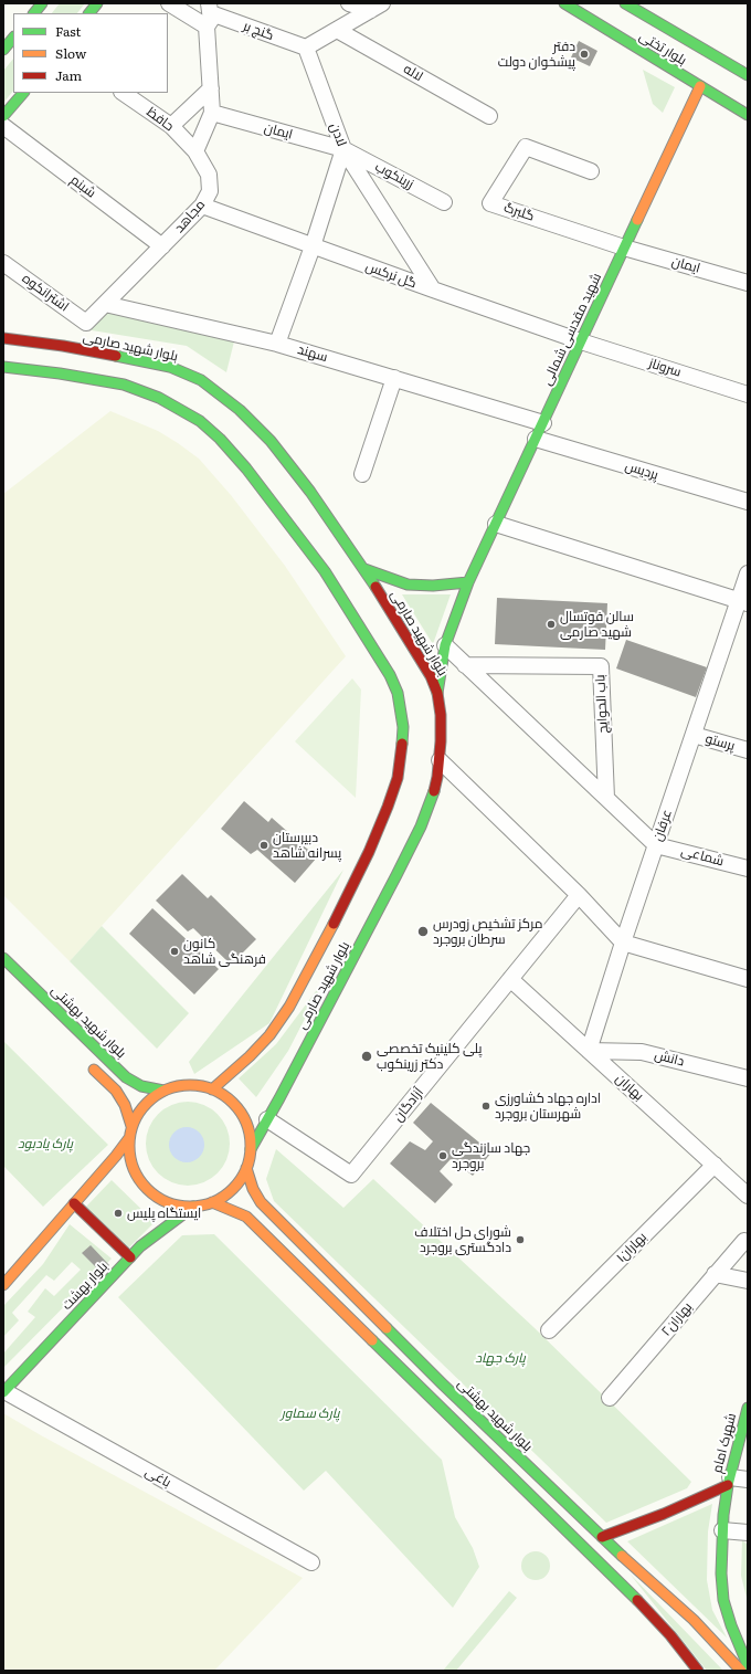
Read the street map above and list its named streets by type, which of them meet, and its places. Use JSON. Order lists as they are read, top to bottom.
{
  "streets": {
    "main road": [
      "بلوار تختی",
      "شهید مقدسی شمالی",
      "بلوار شهید صارمی",
      "بلوار شهید بهشتی",
      "بلوار بهشت",
      "شهرک امام"
    ],
    "street": [
      "گنج بر",
      "لاله",
      "حافظ",
      "ایمان",
      "لادن",
      "زرینکوب",
      "شبنم",
      "گلبرگ",
      "مجاهد",
      "گل نرکس",
      "اشترانکوه",
      "سهند",
      "سروناز",
      "پردیس",
      "باب الحوایج",
      "پرستو",
      "عرفان",
      "شماعی",
      "دانش",
      "بهاران",
      "آزادگان",
      "بهاران۱",
      "بهاران۲",
      "باغی"
    ]
  },
  "crossings": [
    ["گنج بر", "لادن"],
    ["بلوار تختی", "شهید مقدسی شمالی"],
    ["حافظ", "مجاهد"],
    ["ایمان", "لادن"],
    ["ایمان", "زرینکوب"],
    ["ایمان", "گلبرگ"],
    ["ایمان", "شهید مقدسی شمالی"],
    ["لادن", "زرینکوب"],
    ["لادن", "گل نرکس"],
    ["شبنم", "مجاهد"],
    ["گلبرگ", "شهید مقدسی شمالی"],
    ["مجاهد", "گل نرکس"],
    ["مجاهد", "اشترانکوه"],
    ["مجاهد", "سهند"],
    ["گل نرکس", "شهید مقدسی شمالی"],
    ["گل نرکس", "سروناز"],
    ["شهید مقدسی شمالی", "بلوار شهید صارمی"],
    ["شهید مقدسی شمالی", "سهند"],
    ["شهید مقدسی شمالی", "سروناز"],
    ["شهید مقدسی شمالی", "پردیس"],
    ["بلوار شهید صارمی", "بلوار شهید بهشتی"],
    ["بلوار شهید صارمی", "آزادگان"],
    ["بلوار شهید صارمی", "بلوار بهشت"],
    ["پرستو", "عرفان"],
    ["عرفان", "شماعی"],
    ["عرفان", "دانش"],
    ["عرفان", "بهاران"],
    ["بلوار شهید بهشتی", "بلوار بهشت"],
    ["دانش", "بهاران"],
    ["بهاران", "آزادگان"],
    ["بهاران", "بهاران۱"],
    ["بلوار بهشت", "باغی"]
  ],
  "parks": ["پارک یادبود", "پارک جهاد", "پارک سماور"],
  "places": [
    "دفتر پیشخوان دولت",
    "سالن فوتسال شهید صارمی",
    "دبیرستان پسرانه شاهد",
    "مرکز تشخیص زودرس سرطان بروجرد",
    "کانون فرهنگی شاهد",
    "پلی کلینیک تخصصی دکتر زرینکوب",
    "اداره جهاد کشاورزی شهرستان بروجرد",
    "جهاد سازندگی بروجرد",
    "ایستگاه پلیس",
    "شورای حل اختلاف دادگستری بروجرد"
  ],
  "legend": ["Fast", "Slow", "Jam"]
}
